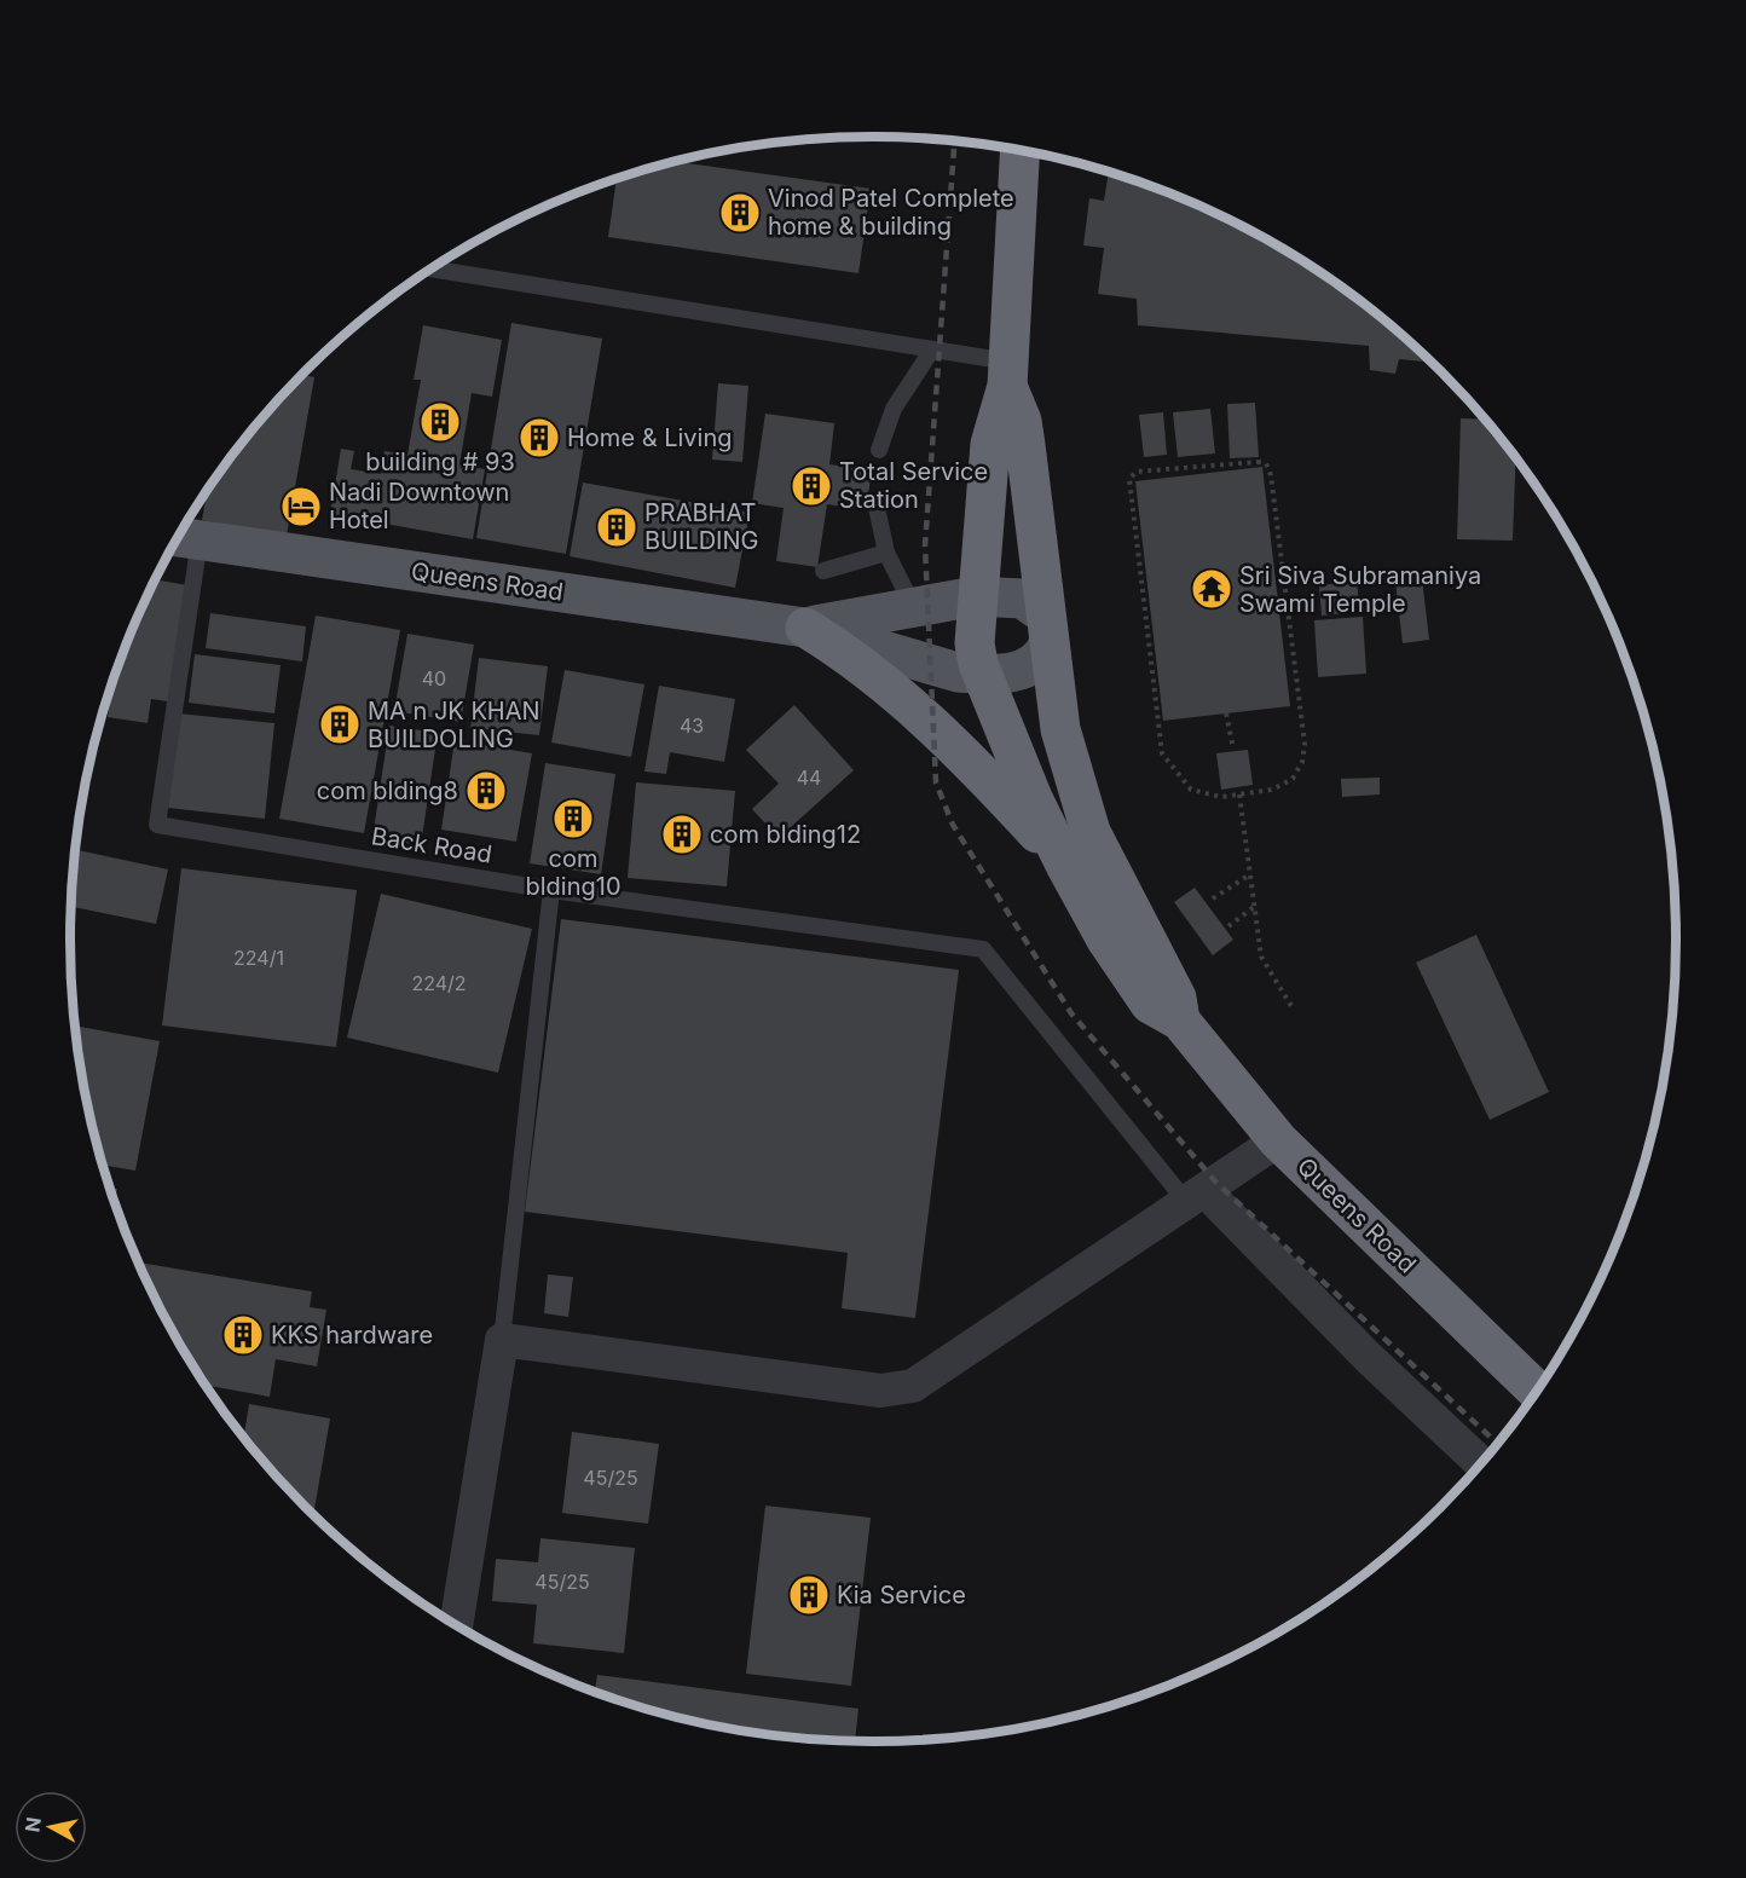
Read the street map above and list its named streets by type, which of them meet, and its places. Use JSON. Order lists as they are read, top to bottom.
{
  "streets": {
    "highway": ["Queens Road"],
    "lane": ["Back Road"]
  },
  "crossings": [
    ["Queens Road", "Back Road"]
  ],
  "places": {
    "building": [
      "Vinod Patel Complete home & building",
      "building # 93",
      "Home & Living",
      "Total Service Station",
      "PRABHAT BUILDING",
      "MA n JK KHAN BUILDOLING",
      "com blding8",
      "com blding10",
      "com blding12",
      "KKS hardware",
      "Kia Service"
    ],
    "hotel": ["Nadi Downtown Hotel"],
    "temple": ["Sri Siva Subramaniya Swami Temple"]
  },
  "house_numbers": [
    "40",
    "43",
    "44",
    "224/1",
    "224/2",
    "45/25",
    "45/25"
  ],
  "north": "left"
}
